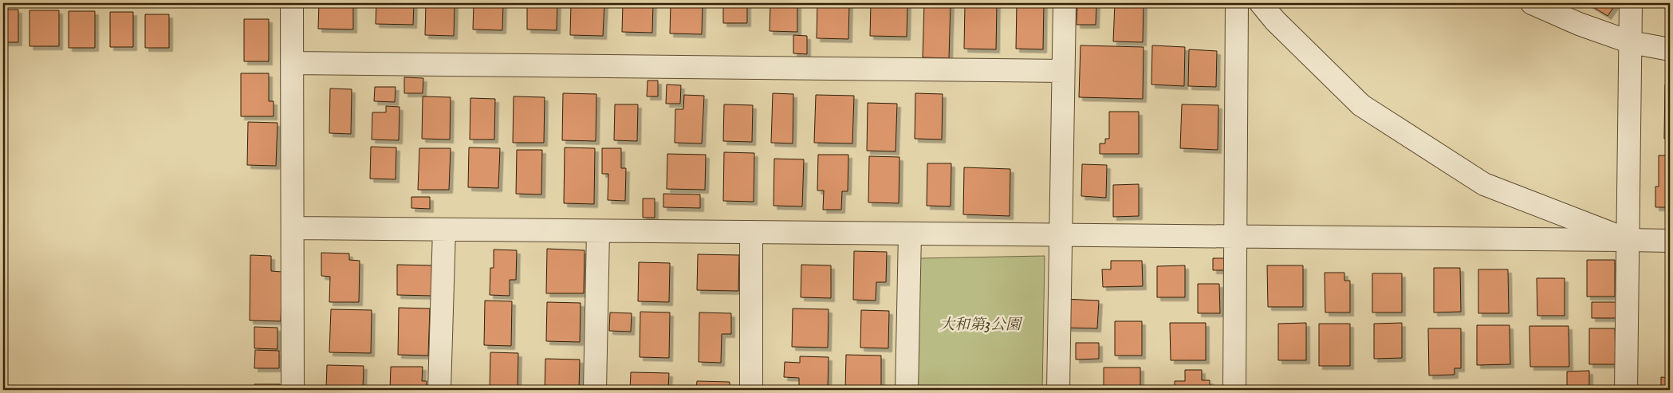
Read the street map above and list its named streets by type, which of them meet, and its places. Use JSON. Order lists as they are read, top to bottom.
{
  "parks": ["大和第3公園"]
}
